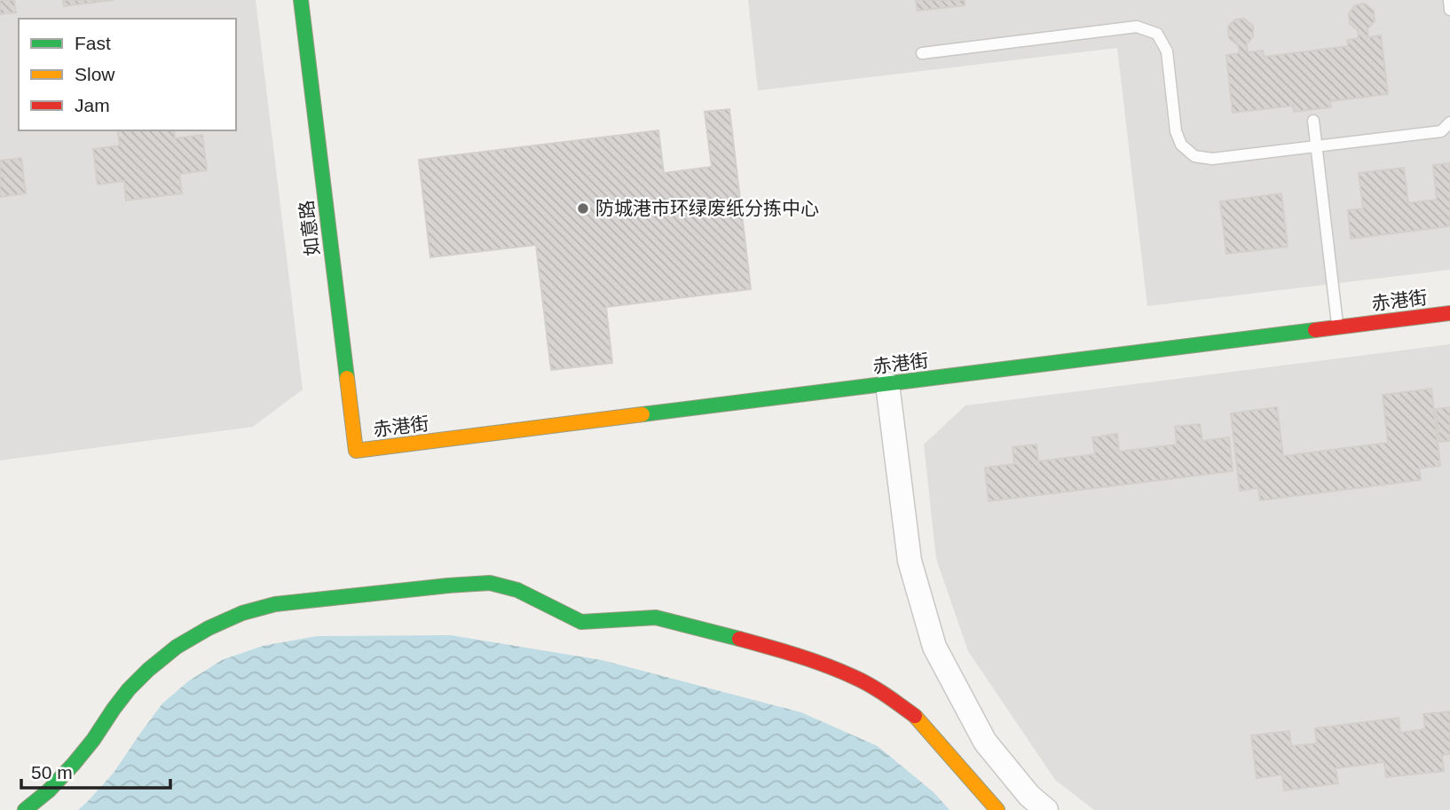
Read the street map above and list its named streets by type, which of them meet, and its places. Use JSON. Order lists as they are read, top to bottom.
{
  "streets": {
    "street": ["如意路", "赤港街"]
  },
  "crossings": [
    ["如意路", "赤港街"]
  ],
  "places": ["防城港市环绿废纸分拣中心"],
  "legend": ["Fast", "Slow", "Jam"],
  "scale_bar": "50 m"
}
